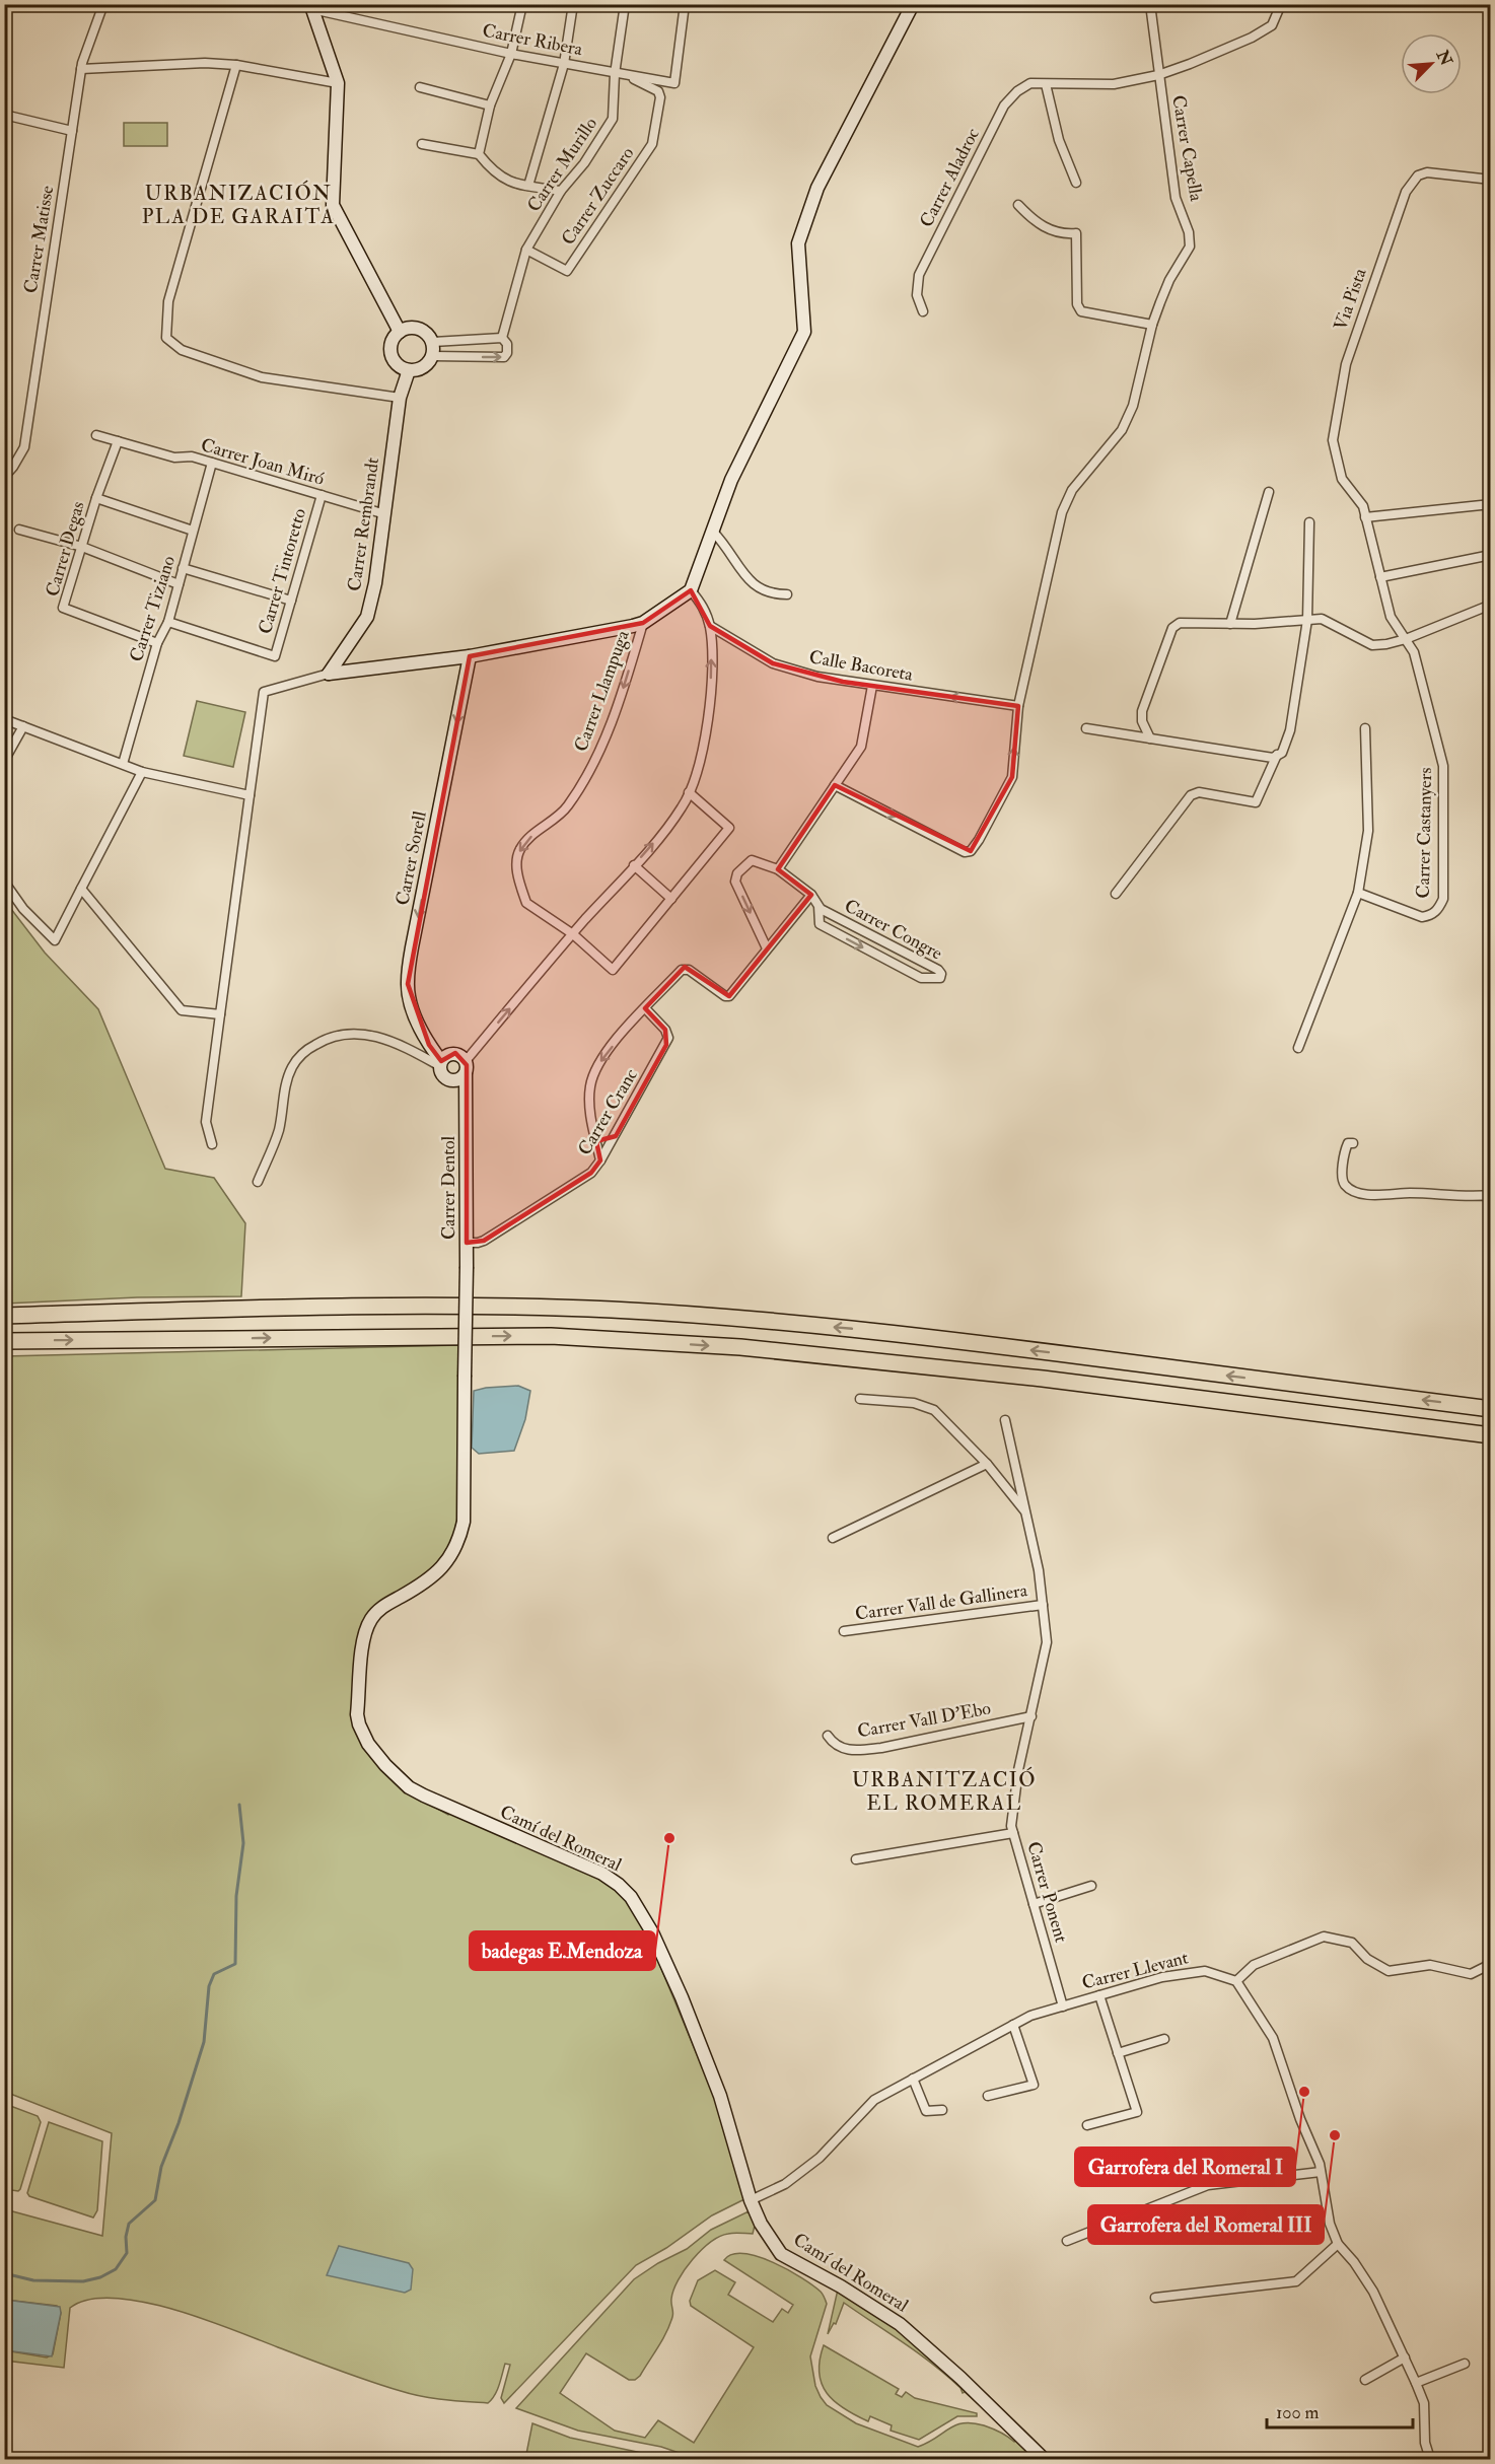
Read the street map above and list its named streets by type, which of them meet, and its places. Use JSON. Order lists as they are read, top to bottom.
{
  "streets": {
    "street": [
      "Carrer Ribera",
      "Carrer Capella",
      "Carrer Murillo",
      "Carrer Aladroc",
      "Carrer Zuccaro",
      "Carrer Matisse",
      "Via Pista",
      "Carrer Joan Miró",
      "Carrer Rembrandt",
      "Carrer Degas",
      "Carrer Tintoretto",
      "Carrer Tiziano",
      "Calle Bacoreta",
      "Carrer Llampuga",
      "Carrer Castanyers",
      "Carrer Sorell",
      "Carrer Congre",
      "Carrer Cranc",
      "Carrer Dentol",
      "Carrer Vall de Gallinera",
      "Carrer Vall D'Ebo",
      "Camí del Romeral",
      "Carrer Ponent",
      "Carrer Llevant"
    ]
  },
  "crossings": [
    ["Carrer Ribera", "Carrer Murillo"],
    ["Carrer Ribera", "Carrer Zuccaro"],
    ["Carrer Capella", "Carrer Aladroc"],
    ["Carrer Murillo", "Carrer Zuccaro"],
    ["Carrer Murillo", "Carrer Rembrandt"],
    ["Via Pista", "Carrer Castanyers"],
    ["Carrer Joan Miró", "Carrer Rembrandt"],
    ["Carrer Joan Miró", "Carrer Degas"],
    ["Carrer Joan Miró", "Carrer Tintoretto"],
    ["Carrer Joan Miró", "Carrer Tiziano"],
    ["Carrer Degas", "Carrer Tiziano"],
    ["Carrer Tintoretto", "Carrer Tiziano"],
    ["Carrer Sorell", "Carrer Dentol"],
    ["Carrer Cranc", "Carrer Dentol"],
    ["Carrer Dentol", "Camí del Romeral"],
    ["Carrer Vall de Gallinera", "Carrer Ponent"],
    ["Carrer Vall D'Ebo", "Carrer Ponent"],
    ["Carrer Ponent", "Carrer Llevant"]
  ],
  "one_way": ["Calle Bacoreta", "Carrer Llampuga", "Carrer Sorell"],
  "districts": ["URBANIZACIÓN PLA DE GARAITA", "URBANITZACIÓ EL ROMERAL"],
  "places": ["badegas E.Mendoza", "Garrofera del Romeral I", "Garrofera del Romeral III"],
  "scale_bar": "100 m",
  "north": "top right"
}
